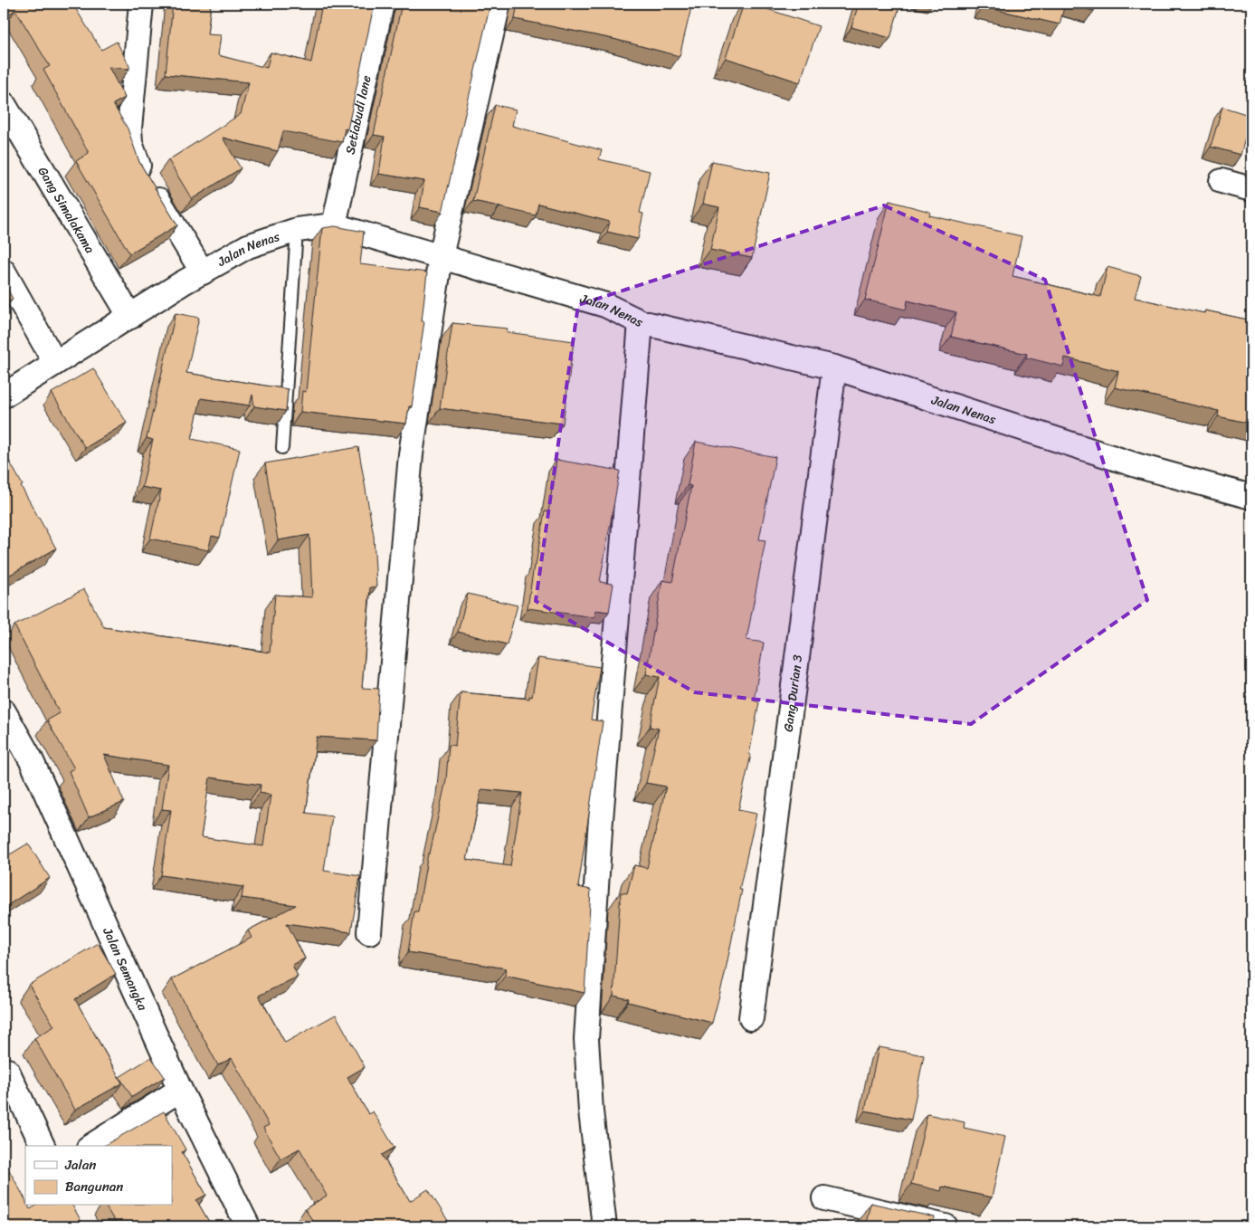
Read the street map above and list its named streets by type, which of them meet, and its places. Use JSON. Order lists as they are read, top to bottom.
{
  "streets": {
    "street": [
      "Setiabudi lane",
      "Gang Simalakama",
      "Jalan Nenas",
      "Gang Durian 3",
      "Jalan Semangka"
    ]
  },
  "crossings": [
    ["Setiabudi lane", "Jalan Nenas"],
    ["Gang Simalakama", "Jalan Nenas"],
    ["Jalan Nenas", "Gang Durian 3"]
  ],
  "legend": ["Jalan", "Bangunan"]
}
